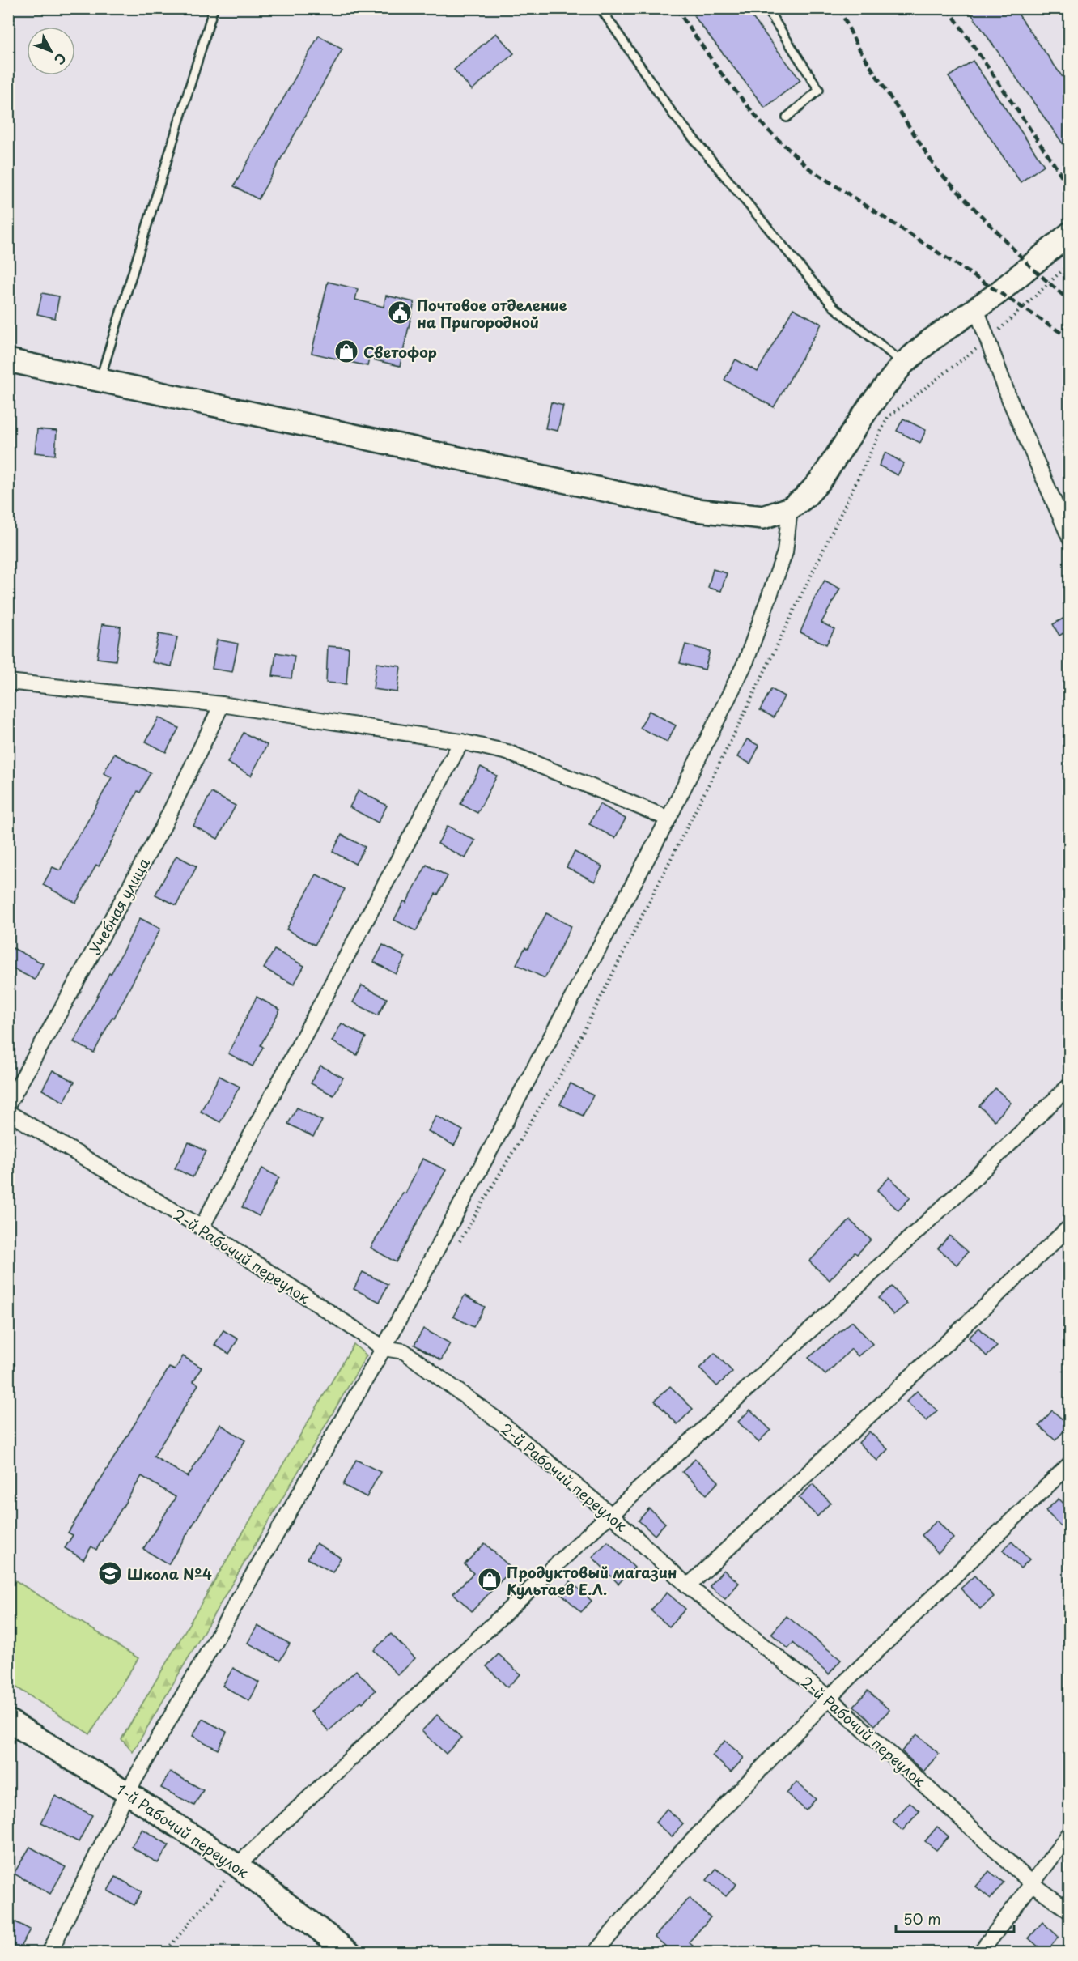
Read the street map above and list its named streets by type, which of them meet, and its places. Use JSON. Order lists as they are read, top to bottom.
{
  "streets": {
    "street": ["Учебная улица", "2-й Рабочий переулок", "1-й Рабочий переулок"]
  },
  "places": {
    "public building": ["Почтовое отделение на Пригородной"],
    "shop": ["Светофор", "Продуктовый магазин Культаев Е.Л."],
    "school or university": ["Школа №4"]
  },
  "scale_bar": "50 m",
  "north": "bottom right"
}
